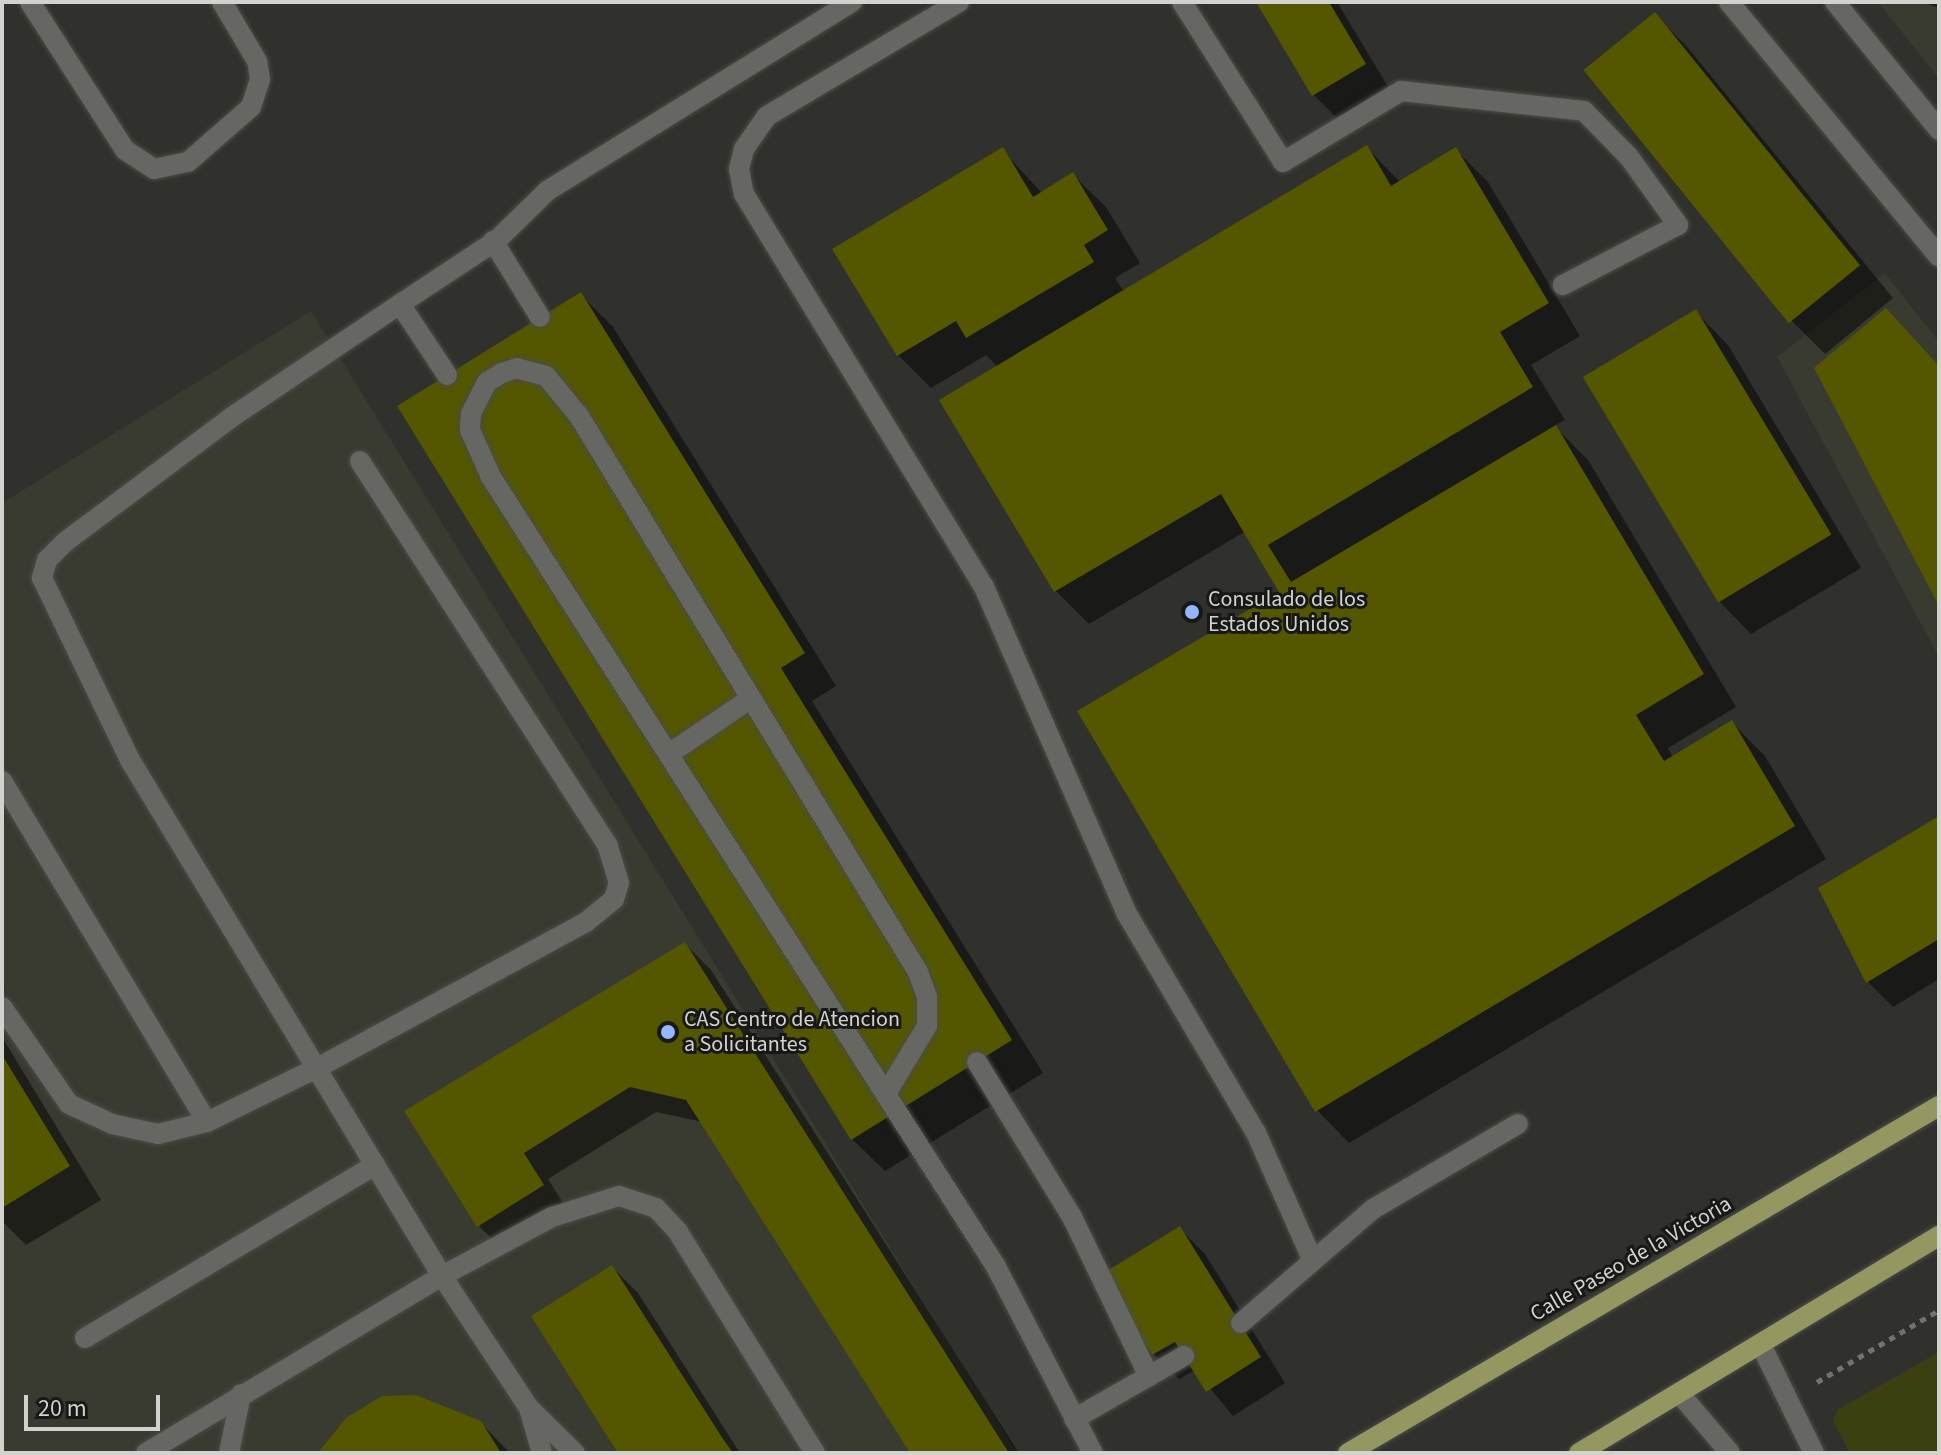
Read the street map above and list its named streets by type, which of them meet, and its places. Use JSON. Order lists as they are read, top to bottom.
{
  "streets": {
    "main road": ["Calle Paseo de la Victoria"]
  },
  "places": ["Consulado de los Estados Unidos", "CAS Centro de Atencion a Solicitantes"],
  "scale_bar": "20 m"
}
